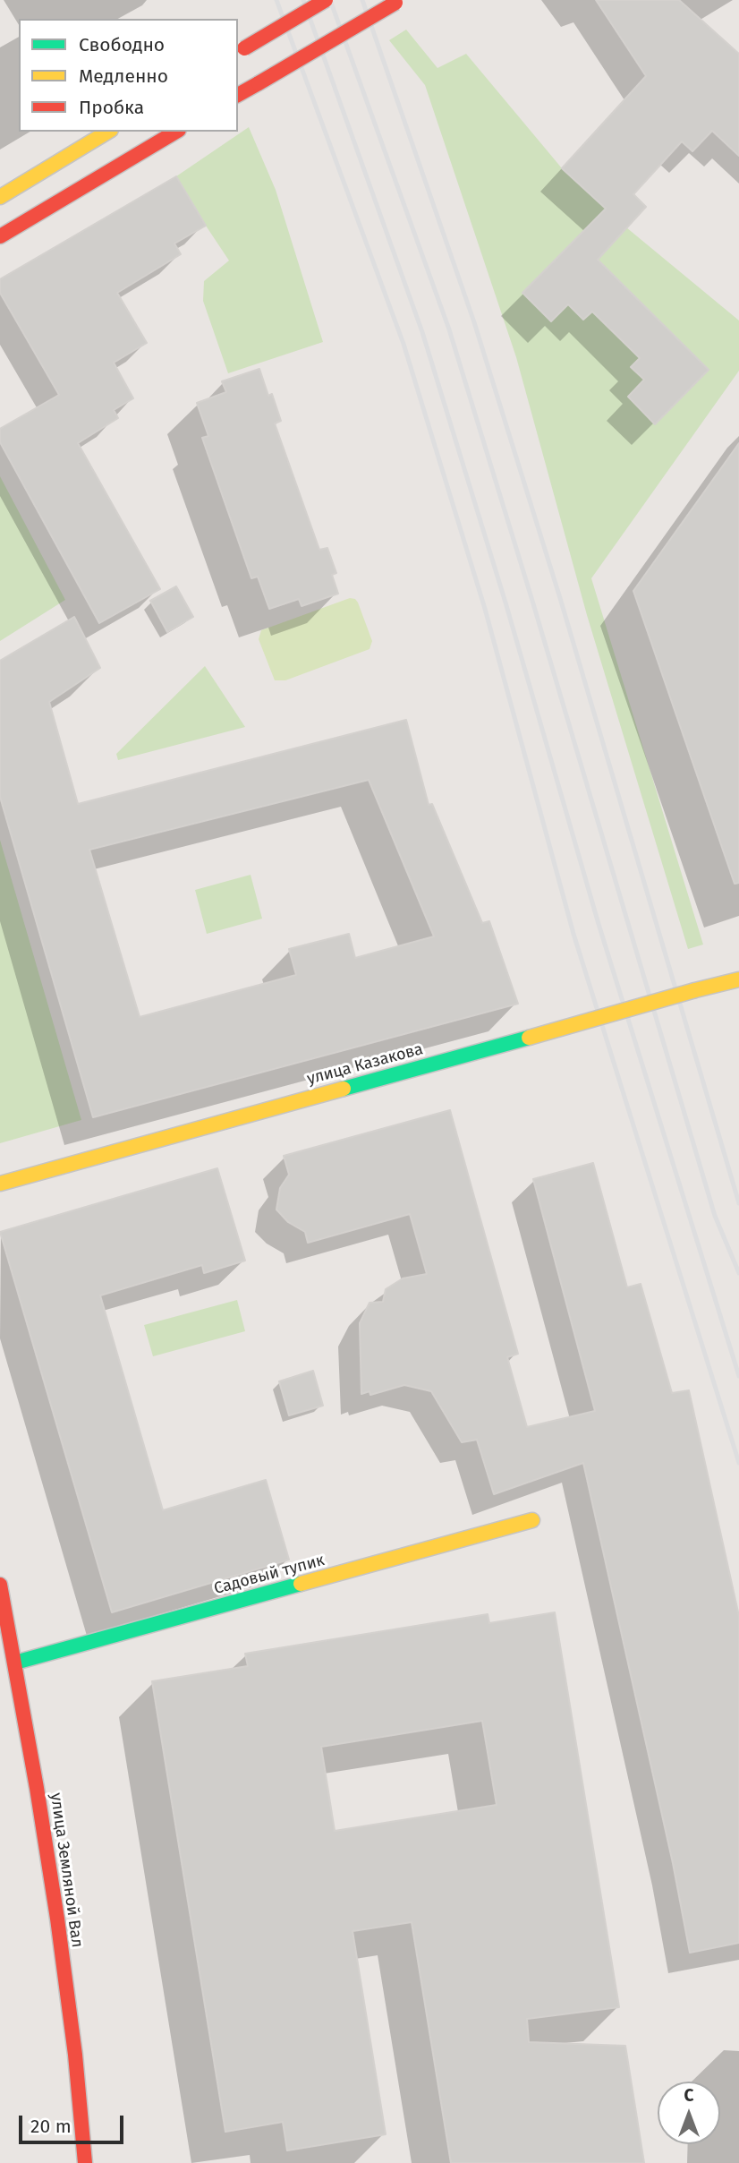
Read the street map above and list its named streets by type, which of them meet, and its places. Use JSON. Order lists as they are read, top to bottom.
{
  "streets": {
    "street": ["улица Казакова", "Садовый тупик", "улица Земляной Вал"]
  },
  "crossings": [
    ["Садовый тупик", "улица Земляной Вал"]
  ],
  "legend": ["Свободно", "Медленно", "Пробка"],
  "scale_bar": "20 m",
  "north": "top"
}
